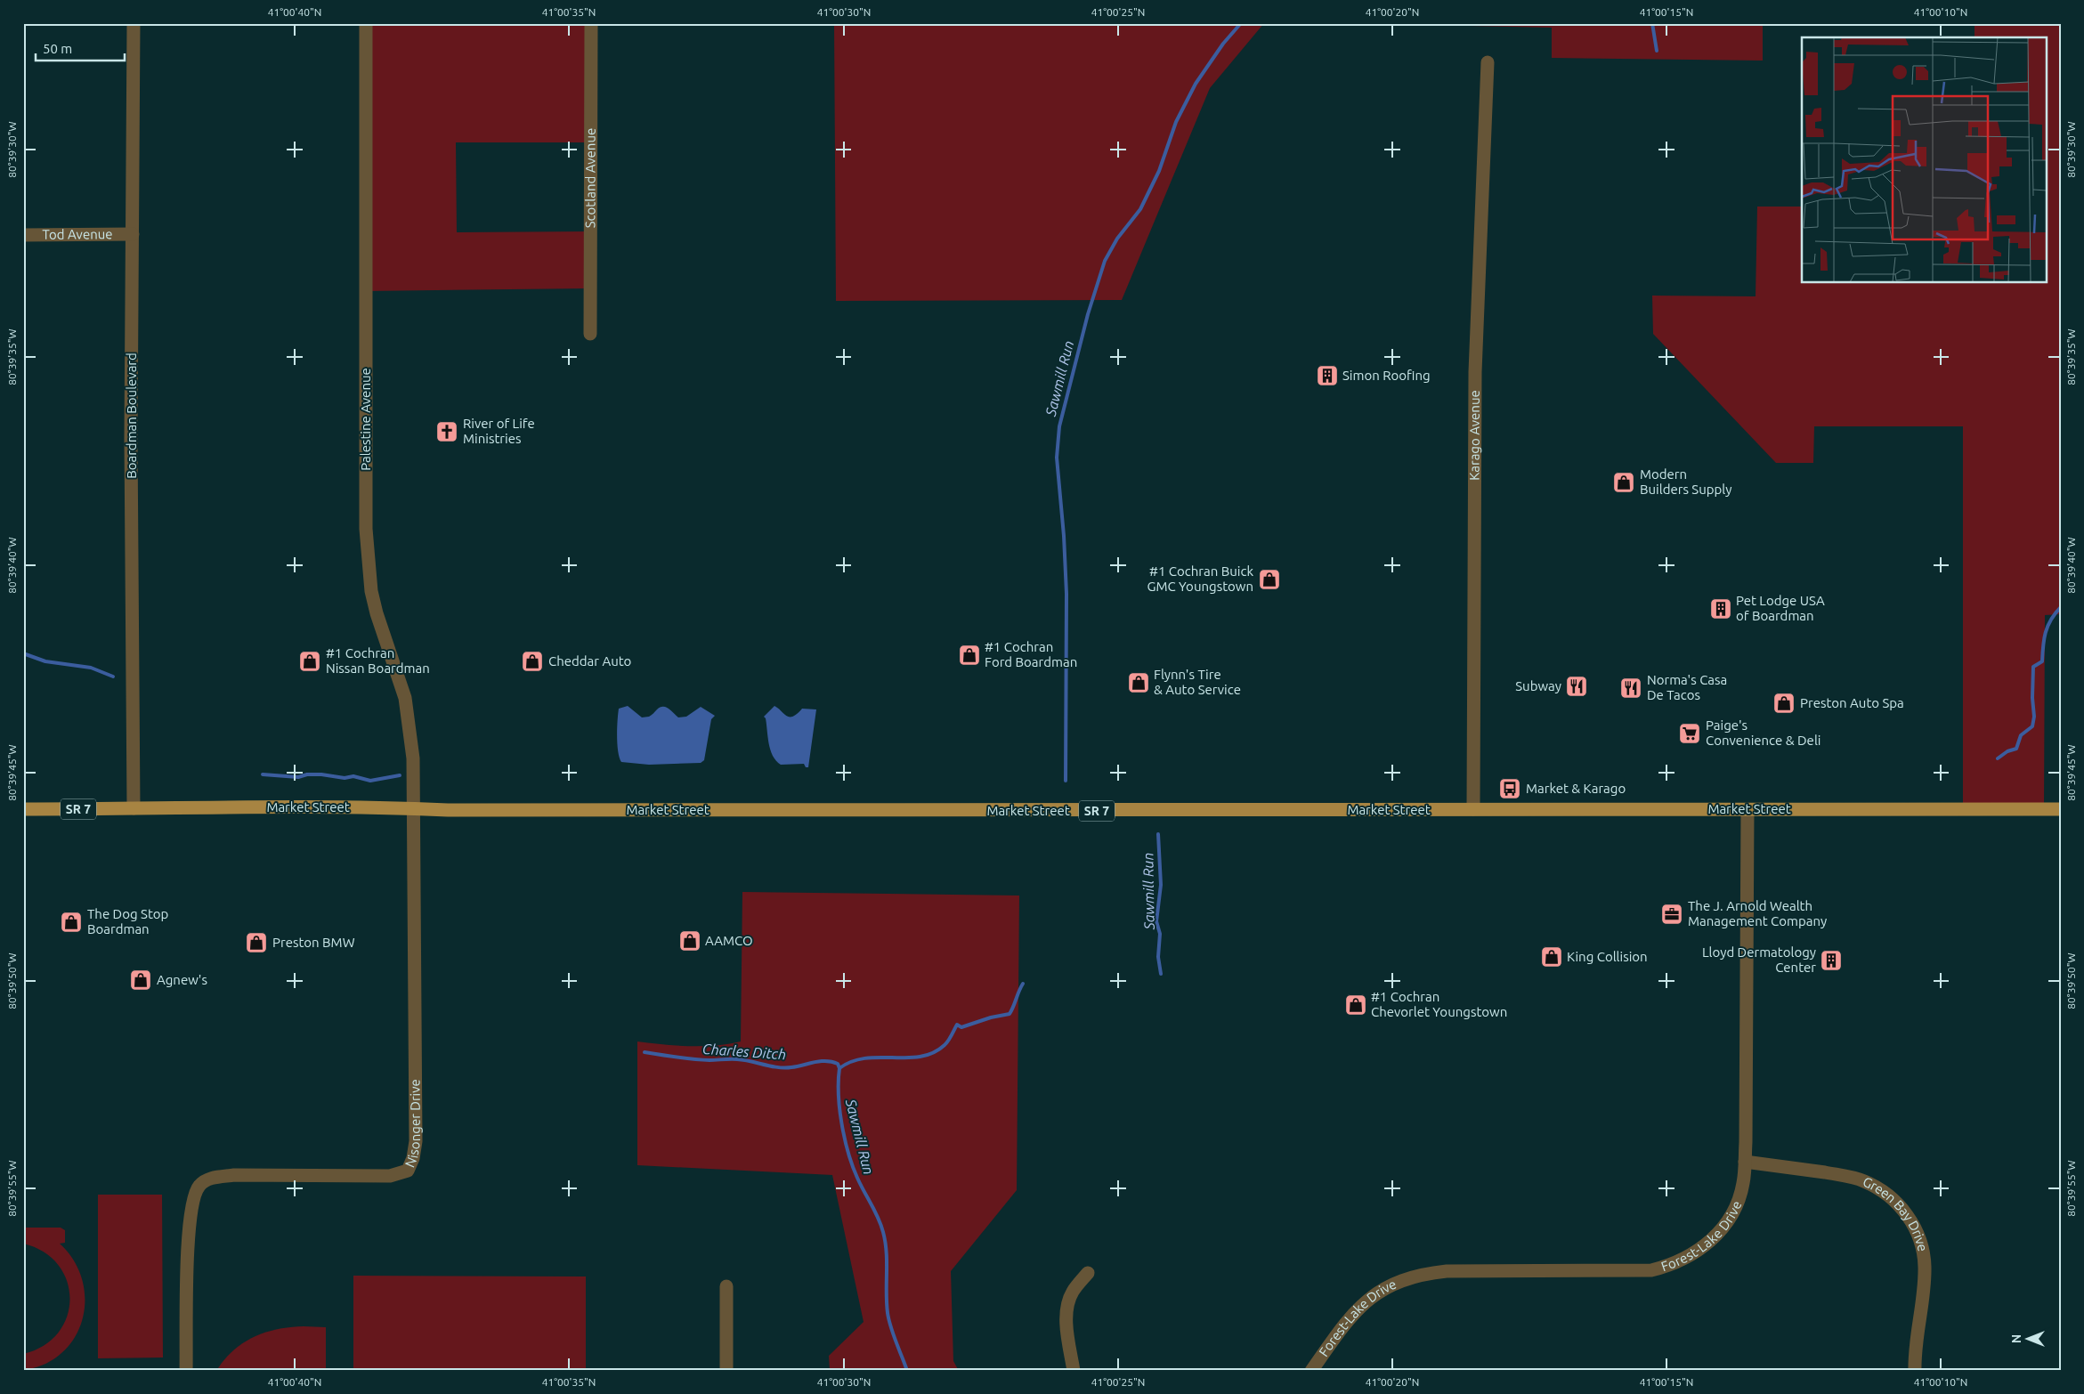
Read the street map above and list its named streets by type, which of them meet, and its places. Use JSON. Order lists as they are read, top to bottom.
{
  "streets": {
    "main road": ["Market Street", "SR 7"],
    "street": [
      "Scotland Avenue",
      "Tod Avenue",
      "Boardman Boulevard",
      "Palestine Avenue",
      "Karago Avenue",
      "Nisonger Drive",
      "Green Bay Drive",
      "Forest-Lake Drive"
    ]
  },
  "crossings": [
    ["Tod Avenue", "Boardman Boulevard"],
    ["Boardman Boulevard", "Market Street"],
    ["Palestine Avenue", "Market Street"],
    ["Palestine Avenue", "Nisonger Drive"],
    ["Karago Avenue", "Market Street"],
    ["Market Street", "Nisonger Drive"],
    ["Market Street", "Forest-Lake Drive"],
    ["Green Bay Drive", "Forest-Lake Drive"]
  ],
  "water": ["Sawmill Run", "Charles Ditch"],
  "places": {
    "building": ["Simon Roofing", "Pet Lodge USA of Boardman", "Lloyd Dermatology Center"],
    "church": ["River of Life Ministries"],
    "shop": [
      "Modern Builders Supply",
      "#1 Cochran Buick GMC Youngstown",
      "#1 Cochran Ford Boardman",
      "#1 Cochran Nissan Boardman",
      "Cheddar Auto",
      "Flynn's Tire & Auto Service",
      "Preston Auto Spa",
      "The Dog Stop Boardman",
      "AAMCO",
      "Preston BMW",
      "King Collision",
      "Agnew's",
      "#1 Cochran Chevorlet Youngstown"
    ],
    "restaurant": ["Subway", "Norma's Casa De Tacos"],
    "supermarket": ["Paige's Convenience & Deli"],
    "bus stop": ["Market & Karago"],
    "office": ["The J. Arnold Wealth Management Company"]
  },
  "scale_bar": "50 m",
  "north": "left",
  "coordinates": [
    "41°00'40\"N",
    "41°00'35\"N",
    "41°00'30\"N",
    "41°00'25\"N",
    "41°00'20\"N",
    "41°00'15\"N",
    "41°00'10\"N",
    "80°39'30\"W",
    "80°39'35\"W",
    "80°39'40\"W",
    "80°39'45\"W",
    "80°39'50\"W",
    "80°39'55\"W"
  ]
}
